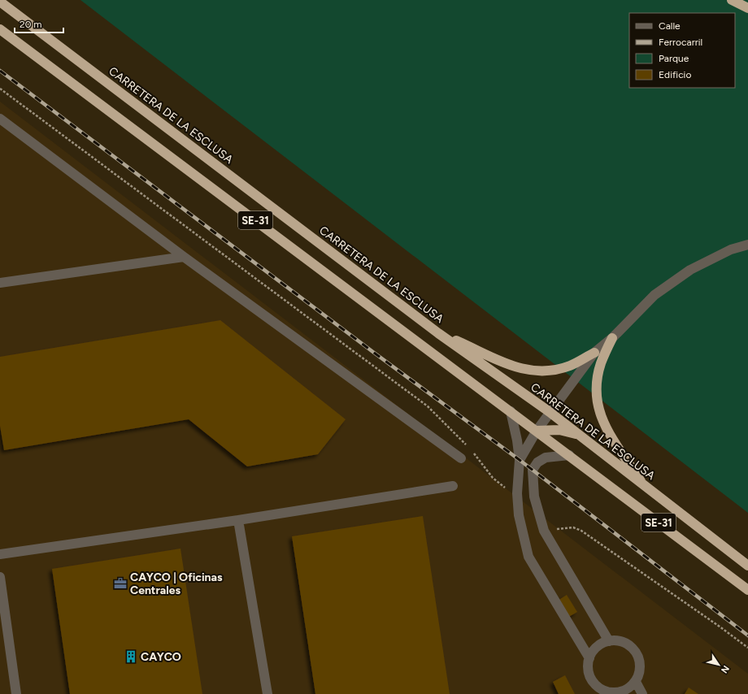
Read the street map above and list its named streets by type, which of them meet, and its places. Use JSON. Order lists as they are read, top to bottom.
{
  "streets": {
    "highway": ["CARRETERA DE LA ESCLUSA", "SE-31"]
  },
  "places": {
    "office": ["CAYCO | Oficinas Centrales"],
    "building": ["CAYCO"]
  },
  "legend": [
    "Calle",
    "Ferrocarril",
    "Parque",
    "Edificio"
  ],
  "scale_bar": "20 m",
  "north": "bottom right"
}
